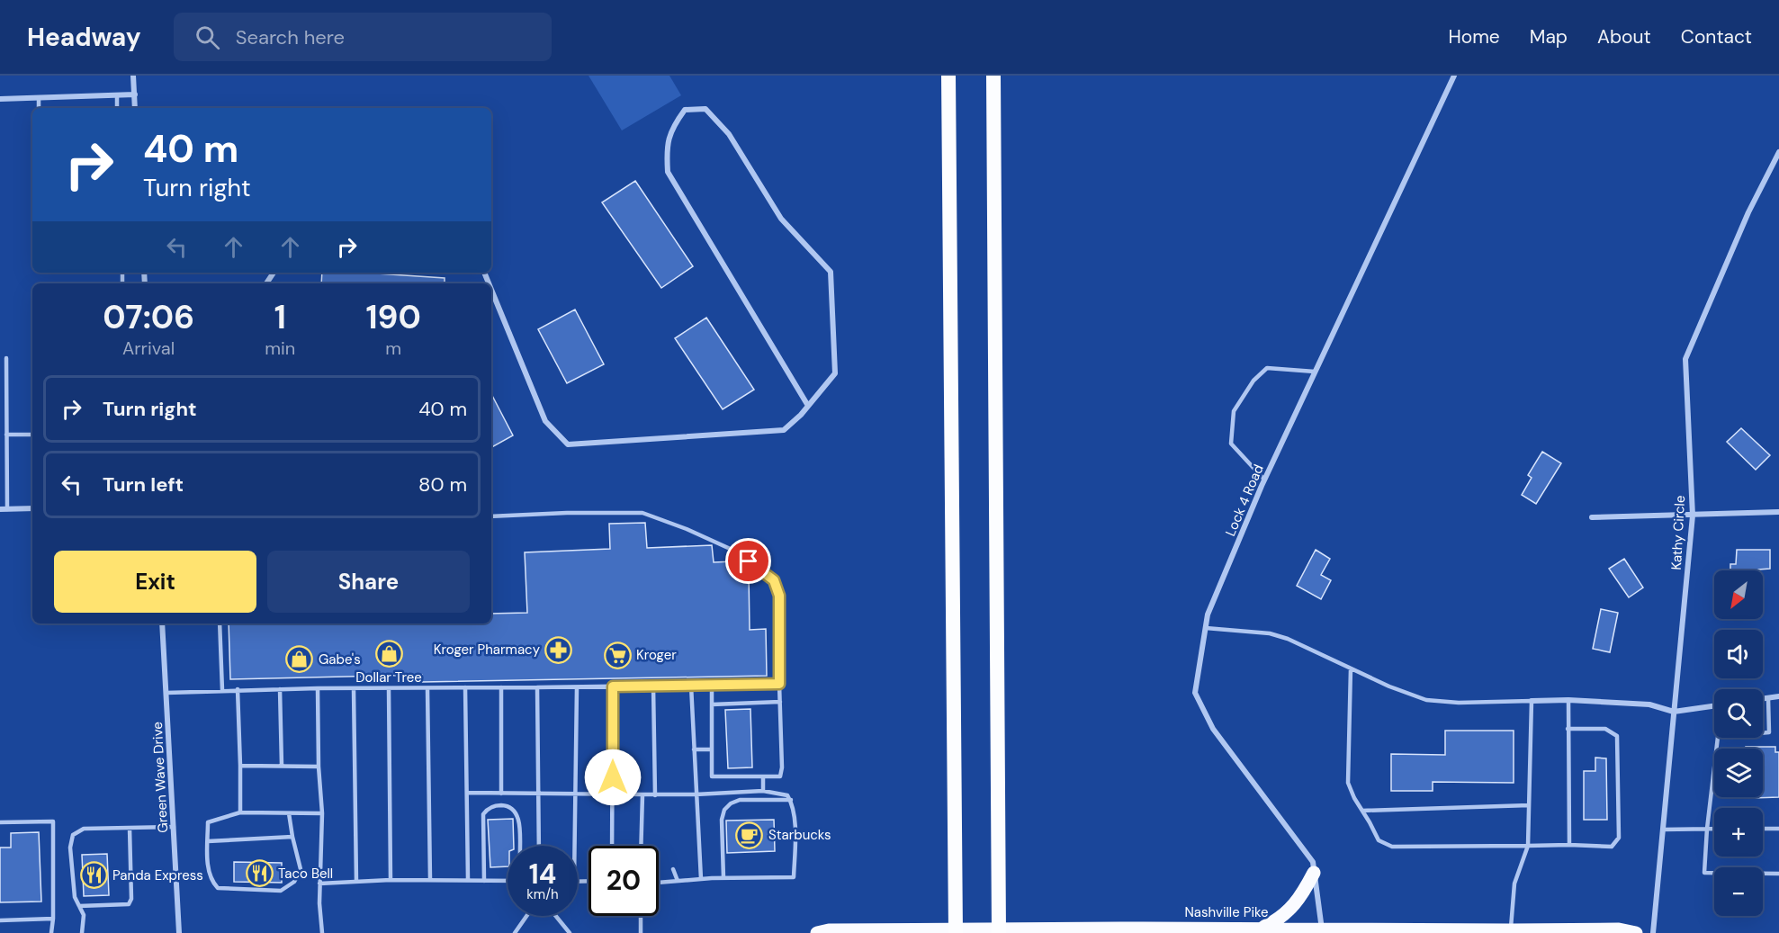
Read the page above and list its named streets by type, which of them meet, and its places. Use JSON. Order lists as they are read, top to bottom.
{
  "streets": {
    "main road": ["Nashville Pike"],
    "street": ["Lock 4 Road", "Kathy Circle", "Green Wave Drive"]
  },
  "crossings": [
    ["Lock 4 Road", "Nashville Pike"]
  ],
  "places": {
    "pharmacy": ["Kroger Pharmacy"],
    "shop": ["Dollar Tree", "Gabe's"],
    "supermarket": ["Kroger"],
    "cafe": ["Starbucks"],
    "restaurant": ["Taco Bell", "Panda Express"]
  },
  "north": "bottom left",
  "page": {
    "header": "Headway",
    "search": "Search here",
    "nav": [
      "Home",
      "Map",
      "About",
      "Contact"
    ],
    "turn": ["40 m", "Turn right"],
    "eta": [
      "07:06",
      "Arrival",
      "1",
      "min",
      "190",
      "m"
    ],
    "list": [
      {
        "name": "Turn right",
        "value": "40 m"
      },
      {
        "name": "Turn left",
        "value": "80 m"
      }
    ],
    "buttons": ["Exit", "Share"],
    "map_buttons": ["+", "−"],
    "speed": "14 km/h",
    "limit": "20"
  }
}
